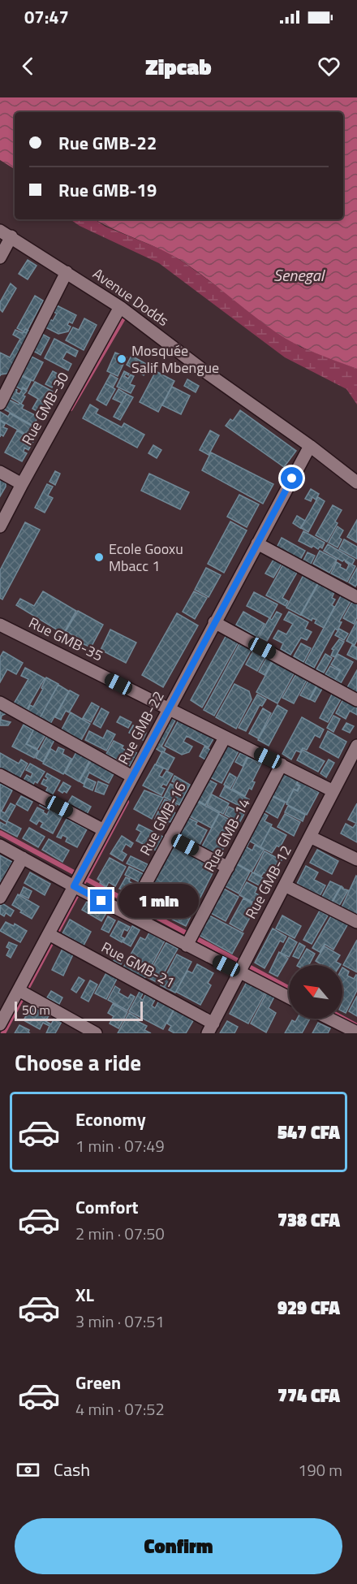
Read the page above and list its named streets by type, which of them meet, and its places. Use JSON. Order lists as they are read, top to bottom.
{
  "streets": {
    "street": [
      "Avenue Dodds",
      "Rue GMB-30",
      "Rue GMB-35",
      "Rue GMB-22",
      "Rue GMB-16",
      "Rue GMB-14",
      "Rue GMB-12",
      "Rue GMB-21"
    ]
  },
  "crossings": [
    ["Avenue Dodds", "Rue GMB-30"],
    ["Avenue Dodds", "Rue GMB-22"],
    ["Rue GMB-35", "Rue GMB-22"],
    ["Rue GMB-35", "Rue GMB-16"],
    ["Rue GMB-35", "Rue GMB-14"],
    ["Rue GMB-35", "Rue GMB-12"],
    ["Rue GMB-22", "Rue GMB-21"],
    ["Rue GMB-12", "Rue GMB-21"]
  ],
  "water": ["Senegal"],
  "places": ["Mosquée Salif Mbengue", "Ecole Gooxu Mbacc 1"],
  "scale_bar": "50 m",
  "north": "top left",
  "page": {
    "status": "07:47",
    "header": "Zipcab",
    "banner": ["Rue GMB-22", "Rue GMB-19"],
    "bubble": "1 min",
    "scale": "50 m",
    "heading": "Choose a ride",
    "list": [
      {
        "name": "Economy",
        "note": "1 min · 07:49",
        "value": "547 CFA"
      },
      {
        "name": "Comfort",
        "note": "2 min · 07:50",
        "value": "738 CFA"
      },
      {
        "name": "XL",
        "note": "3 min · 07:51",
        "value": "929 CFA"
      },
      {
        "name": "Green",
        "note": "4 min · 07:52",
        "value": "774 CFA"
      }
    ],
    "pay": ["Cash", "190 m"],
    "buttons": "Confirm"
  }
}
